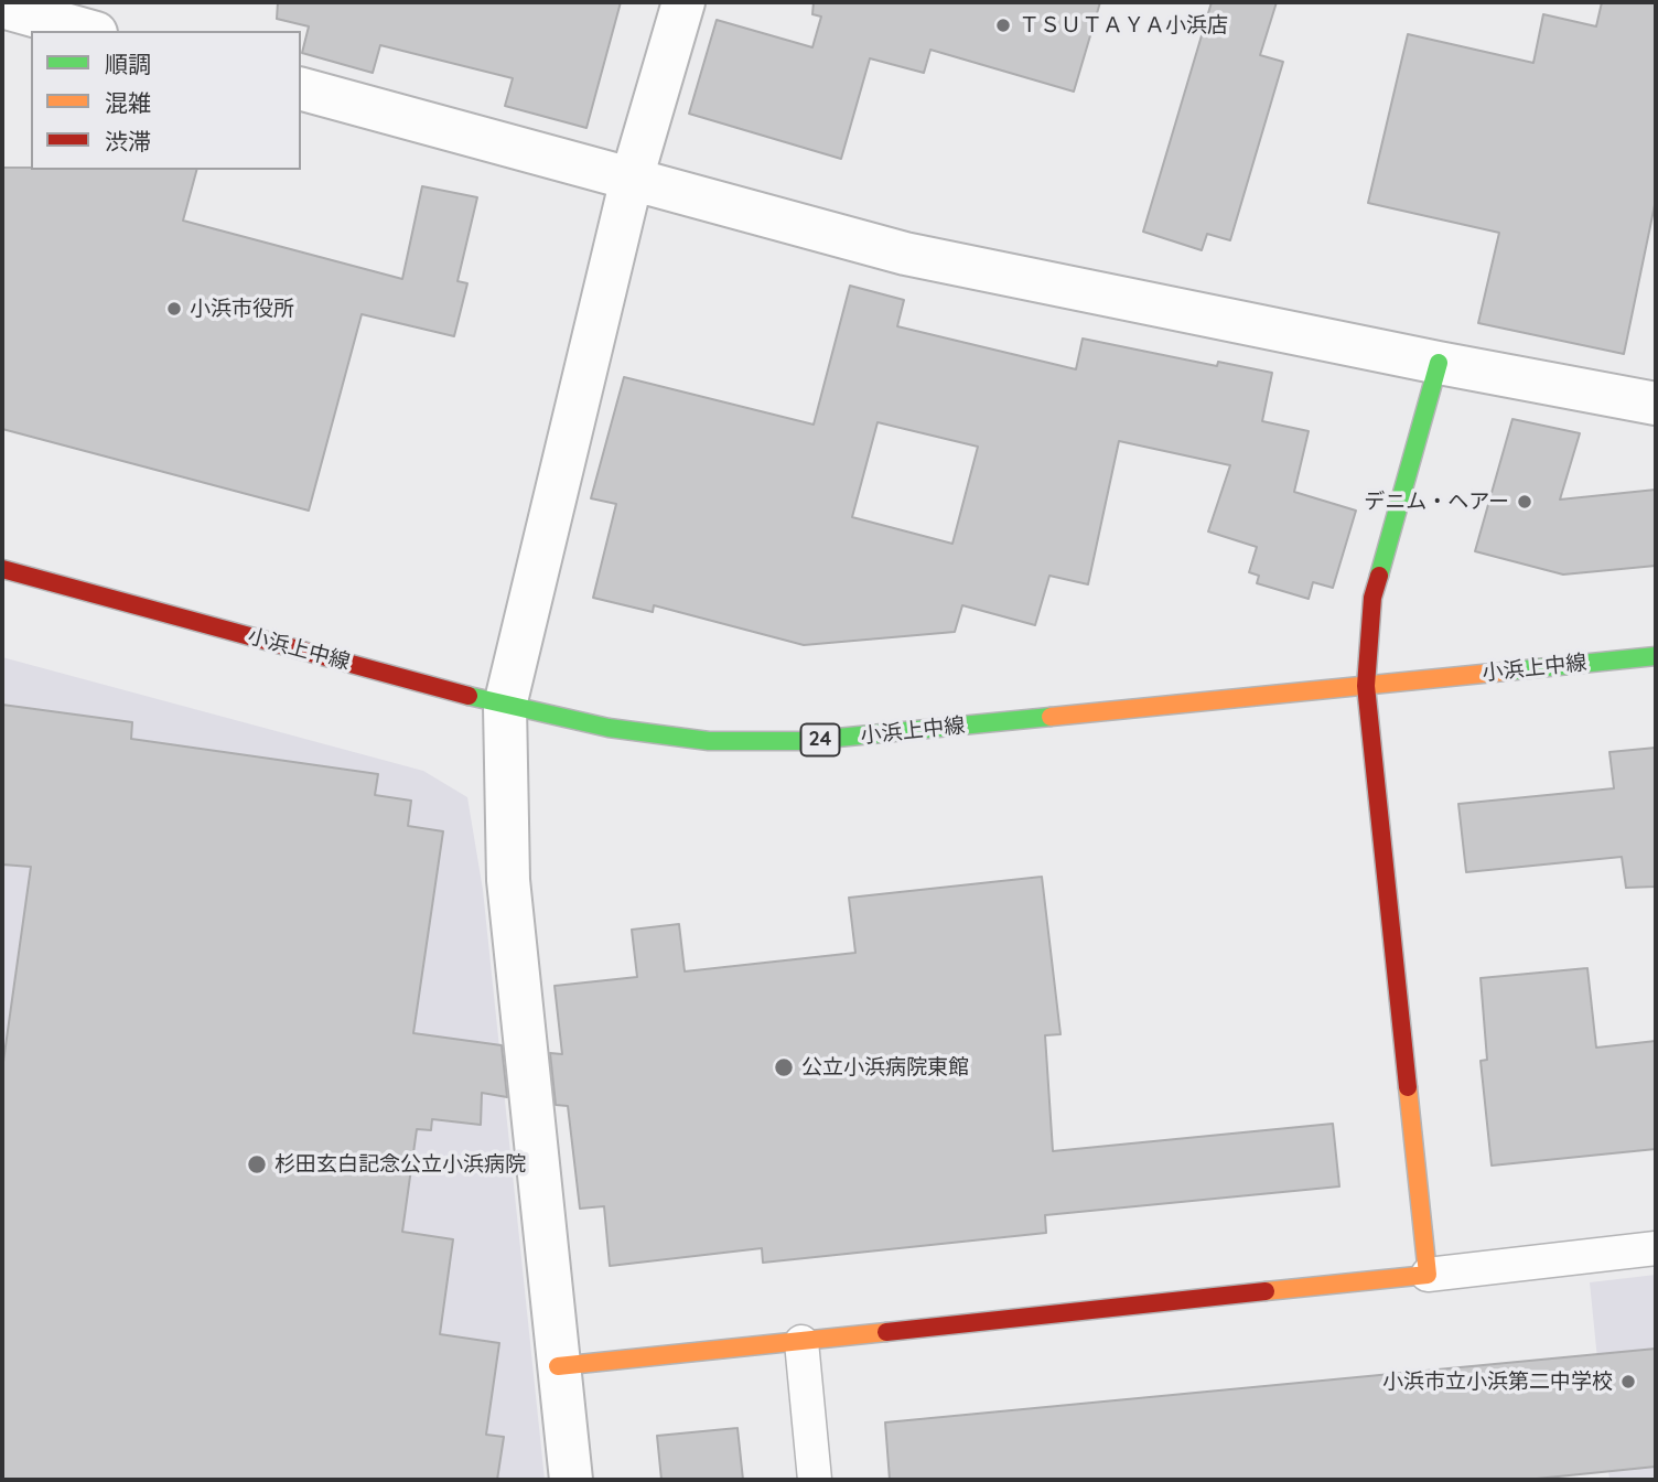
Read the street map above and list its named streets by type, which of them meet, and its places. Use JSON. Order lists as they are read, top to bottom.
{
  "streets": {
    "street": ["小浜上中線", "24"]
  },
  "places": [
    "ＴＳＵＴＡＹＡ小浜店",
    "小浜市役所",
    "デニム・ヘアー",
    "公立小浜病院東館",
    "杉田玄白記念公立小浜病院",
    "小浜市立小浜第二中学校"
  ],
  "legend": ["順調", "混雑", "渋滞"]
}
